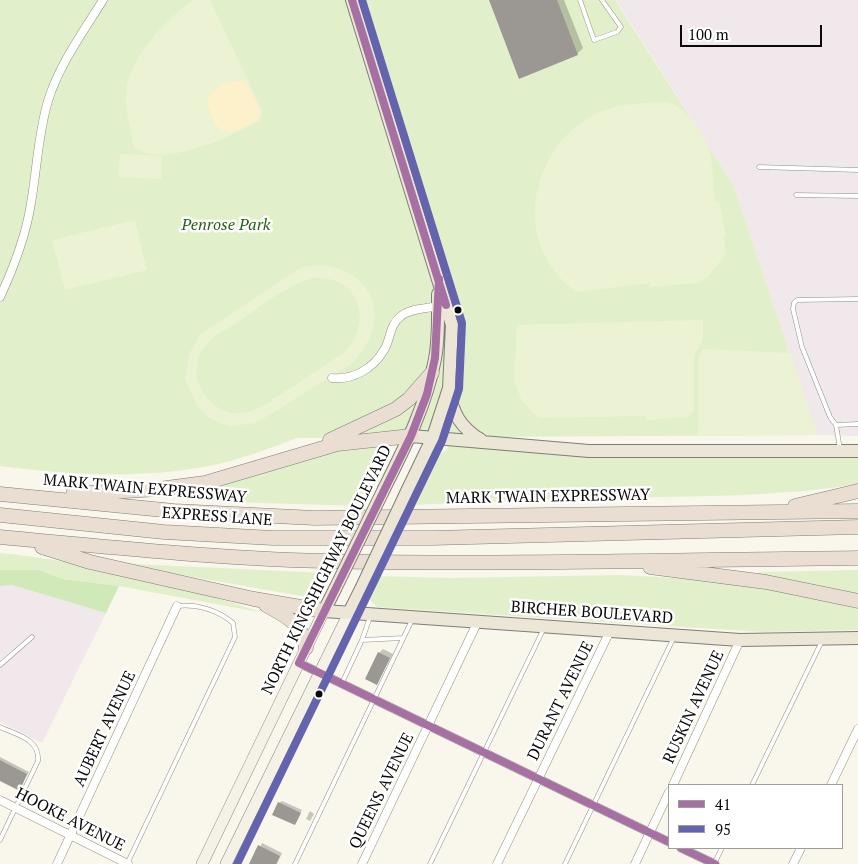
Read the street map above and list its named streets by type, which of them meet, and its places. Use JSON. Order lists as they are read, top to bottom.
{
  "streets": {
    "highway": ["MARK TWAIN EXPRESSWAY", "EXPRESS LANE"],
    "main road": ["NORTH KINGSHIGHWAY BOULEVARD", "BIRCHER BOULEVARD"],
    "street": [
      "DURANT AVENUE",
      "RUSKIN AVENUE",
      "AUBERT AVENUE",
      "QUEENS AVENUE",
      "HOOKE AVENUE"
    ]
  },
  "crossings": [
    ["NORTH KINGSHIGHWAY BOULEVARD", "BIRCHER BOULEVARD"],
    ["BIRCHER BOULEVARD", "DURANT AVENUE"],
    ["BIRCHER BOULEVARD", "RUSKIN AVENUE"],
    ["BIRCHER BOULEVARD", "QUEENS AVENUE"],
    ["AUBERT AVENUE", "HOOKE AVENUE"]
  ],
  "parks": ["Penrose Park"],
  "lines": ["transit line 41", "transit line 95"],
  "legend": ["41", "95"],
  "scale_bar": "100 m"
}
